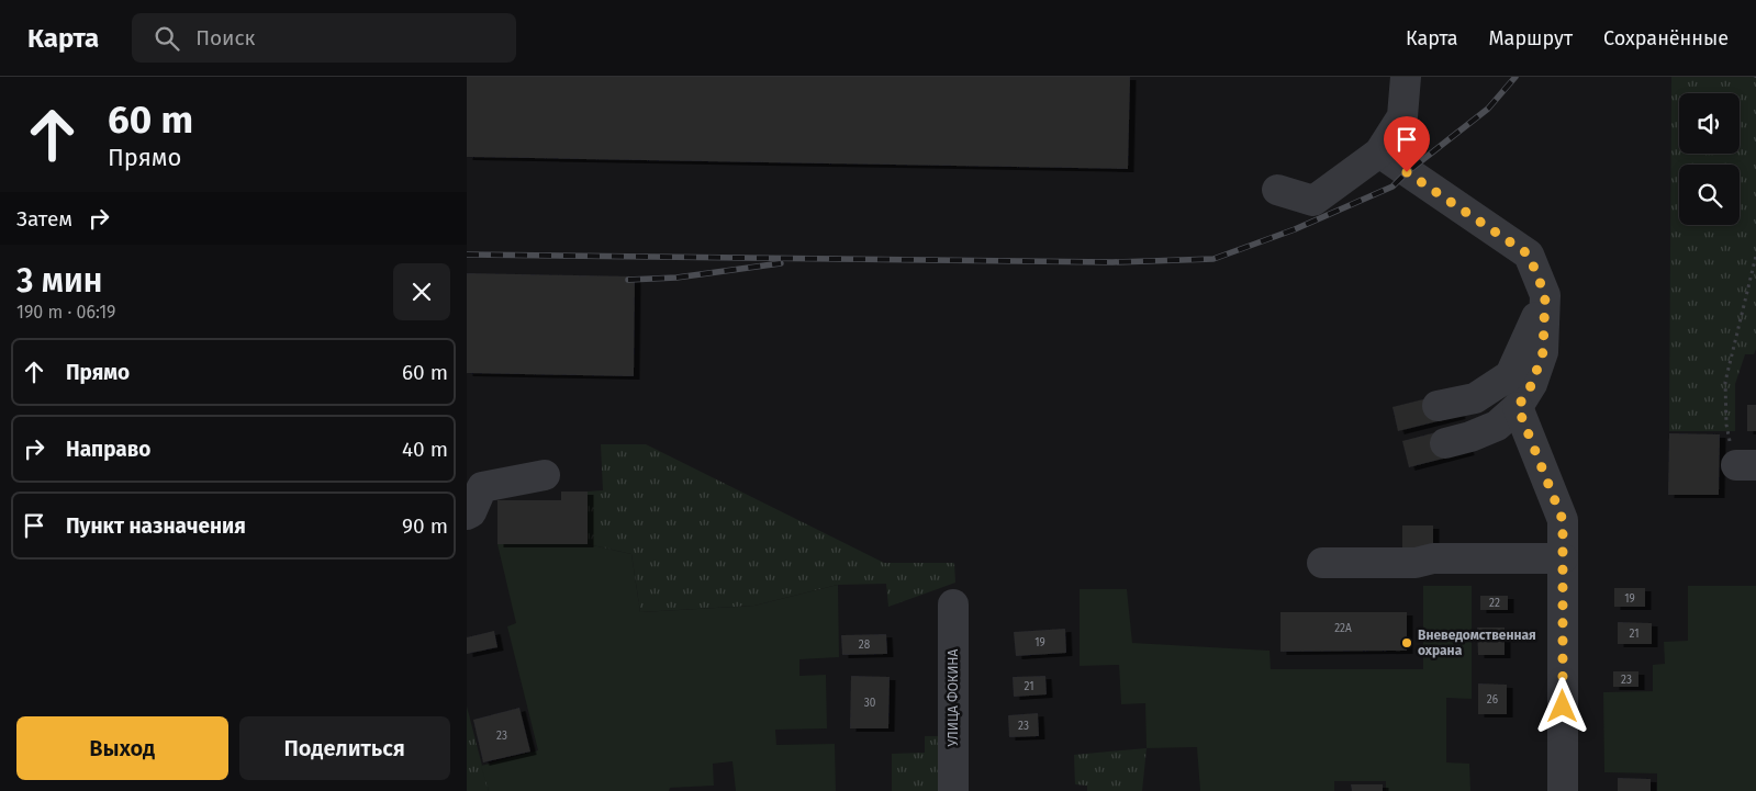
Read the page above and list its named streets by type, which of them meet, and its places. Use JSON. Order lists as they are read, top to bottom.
{
  "streets": {
    "street": ["УЛИЦА ФОКИНА"]
  },
  "places": ["Вневедомственная охрана"],
  "house_numbers": [
    "19",
    "22",
    "22А",
    "21",
    "19",
    "28",
    "23",
    "21",
    "26",
    "30",
    "23",
    "23"
  ],
  "page": {
    "header": "Карта",
    "search": "Поиск",
    "nav": ["Карта", "Маршрут", "Сохранённые"],
    "turn": ["60 m", "Прямо"],
    "then": "Затем",
    "heading": ["3 мин", "190 m · 06:19"],
    "list": [
      {
        "name": "Прямо",
        "value": "60 m"
      },
      {
        "name": "Направо",
        "value": "40 m"
      },
      {
        "name": "Пункт назначения",
        "value": "90 m"
      }
    ],
    "buttons": ["Выход", "Поделиться"]
  }
}
